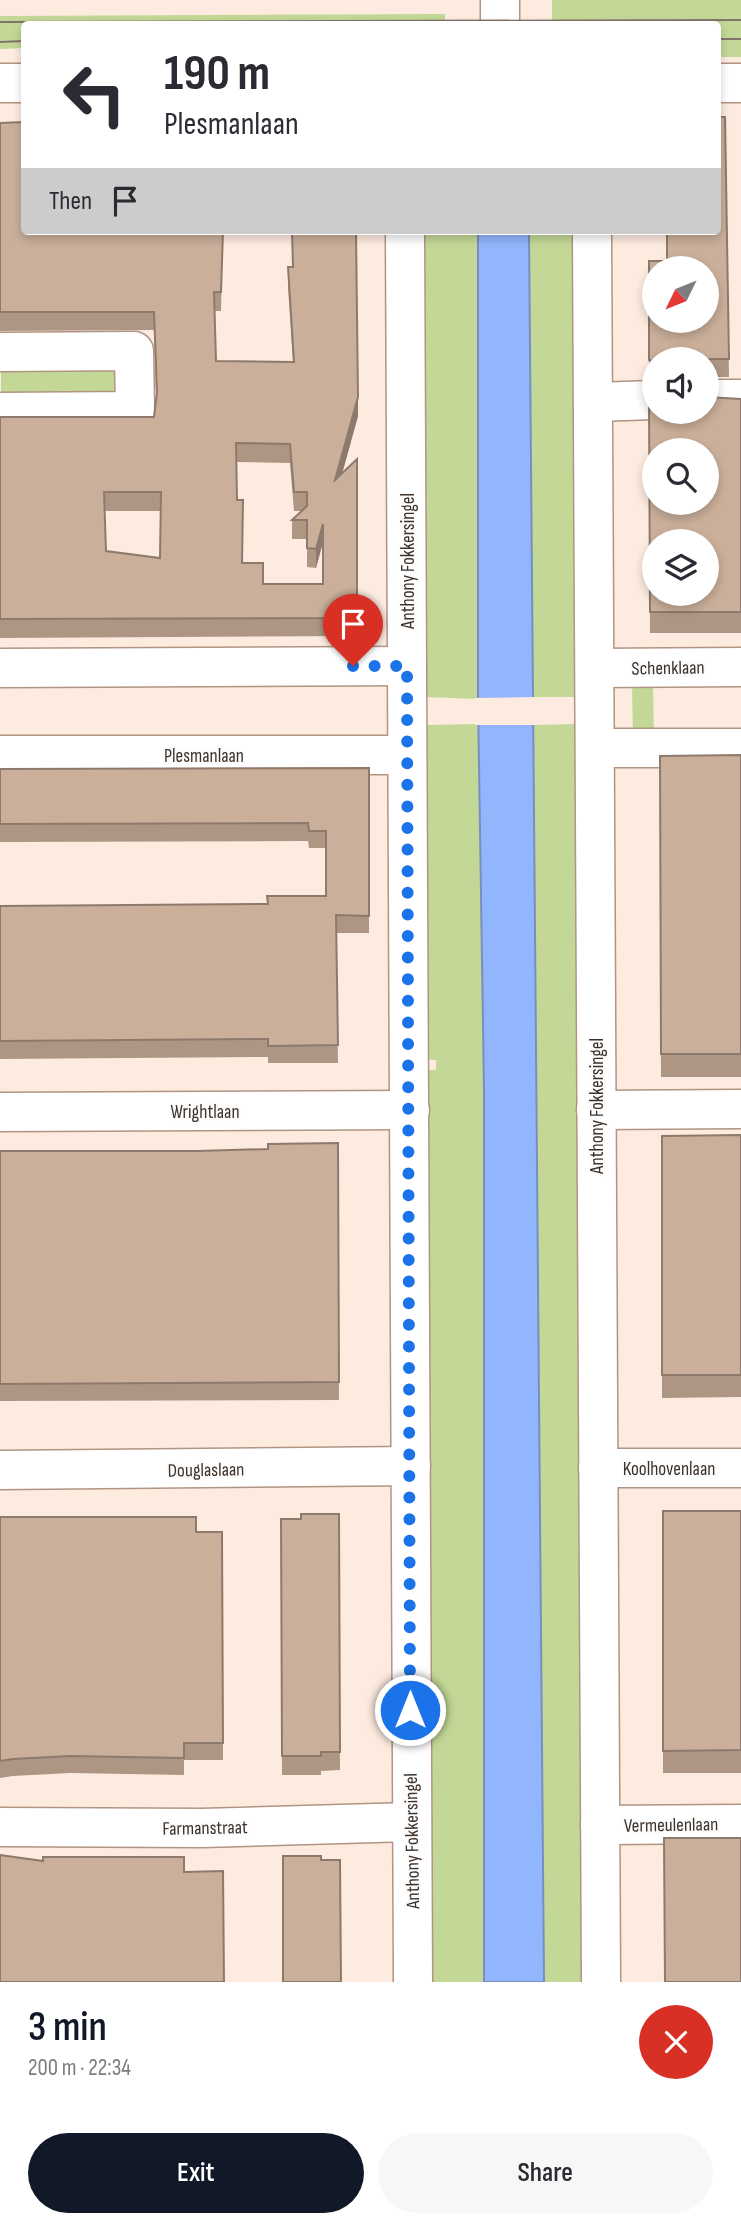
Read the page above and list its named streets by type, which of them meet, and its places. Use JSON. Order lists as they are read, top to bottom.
{
  "streets": {
    "street": [
      "Anthony Fokkersingel",
      "Schenklaan",
      "Plesmanlaan",
      "Wrightlaan",
      "Koolhovenlaan",
      "Douglaslaan",
      "Vermeulenlaan",
      "Farmanstraat"
    ]
  },
  "crossings": [
    ["Anthony Fokkersingel", "Schenklaan"],
    ["Anthony Fokkersingel", "Plesmanlaan"],
    ["Anthony Fokkersingel", "Wrightlaan"],
    ["Anthony Fokkersingel", "Koolhovenlaan"],
    ["Anthony Fokkersingel", "Douglaslaan"],
    ["Anthony Fokkersingel", "Vermeulenlaan"],
    ["Anthony Fokkersingel", "Farmanstraat"]
  ],
  "north": "bottom left",
  "page": {
    "turn": ["190 m", "Plesmanlaan"],
    "then": "Then",
    "heading": ["3 min", "200 m · 22:34"],
    "buttons": ["Exit", "Share"]
  }
}
